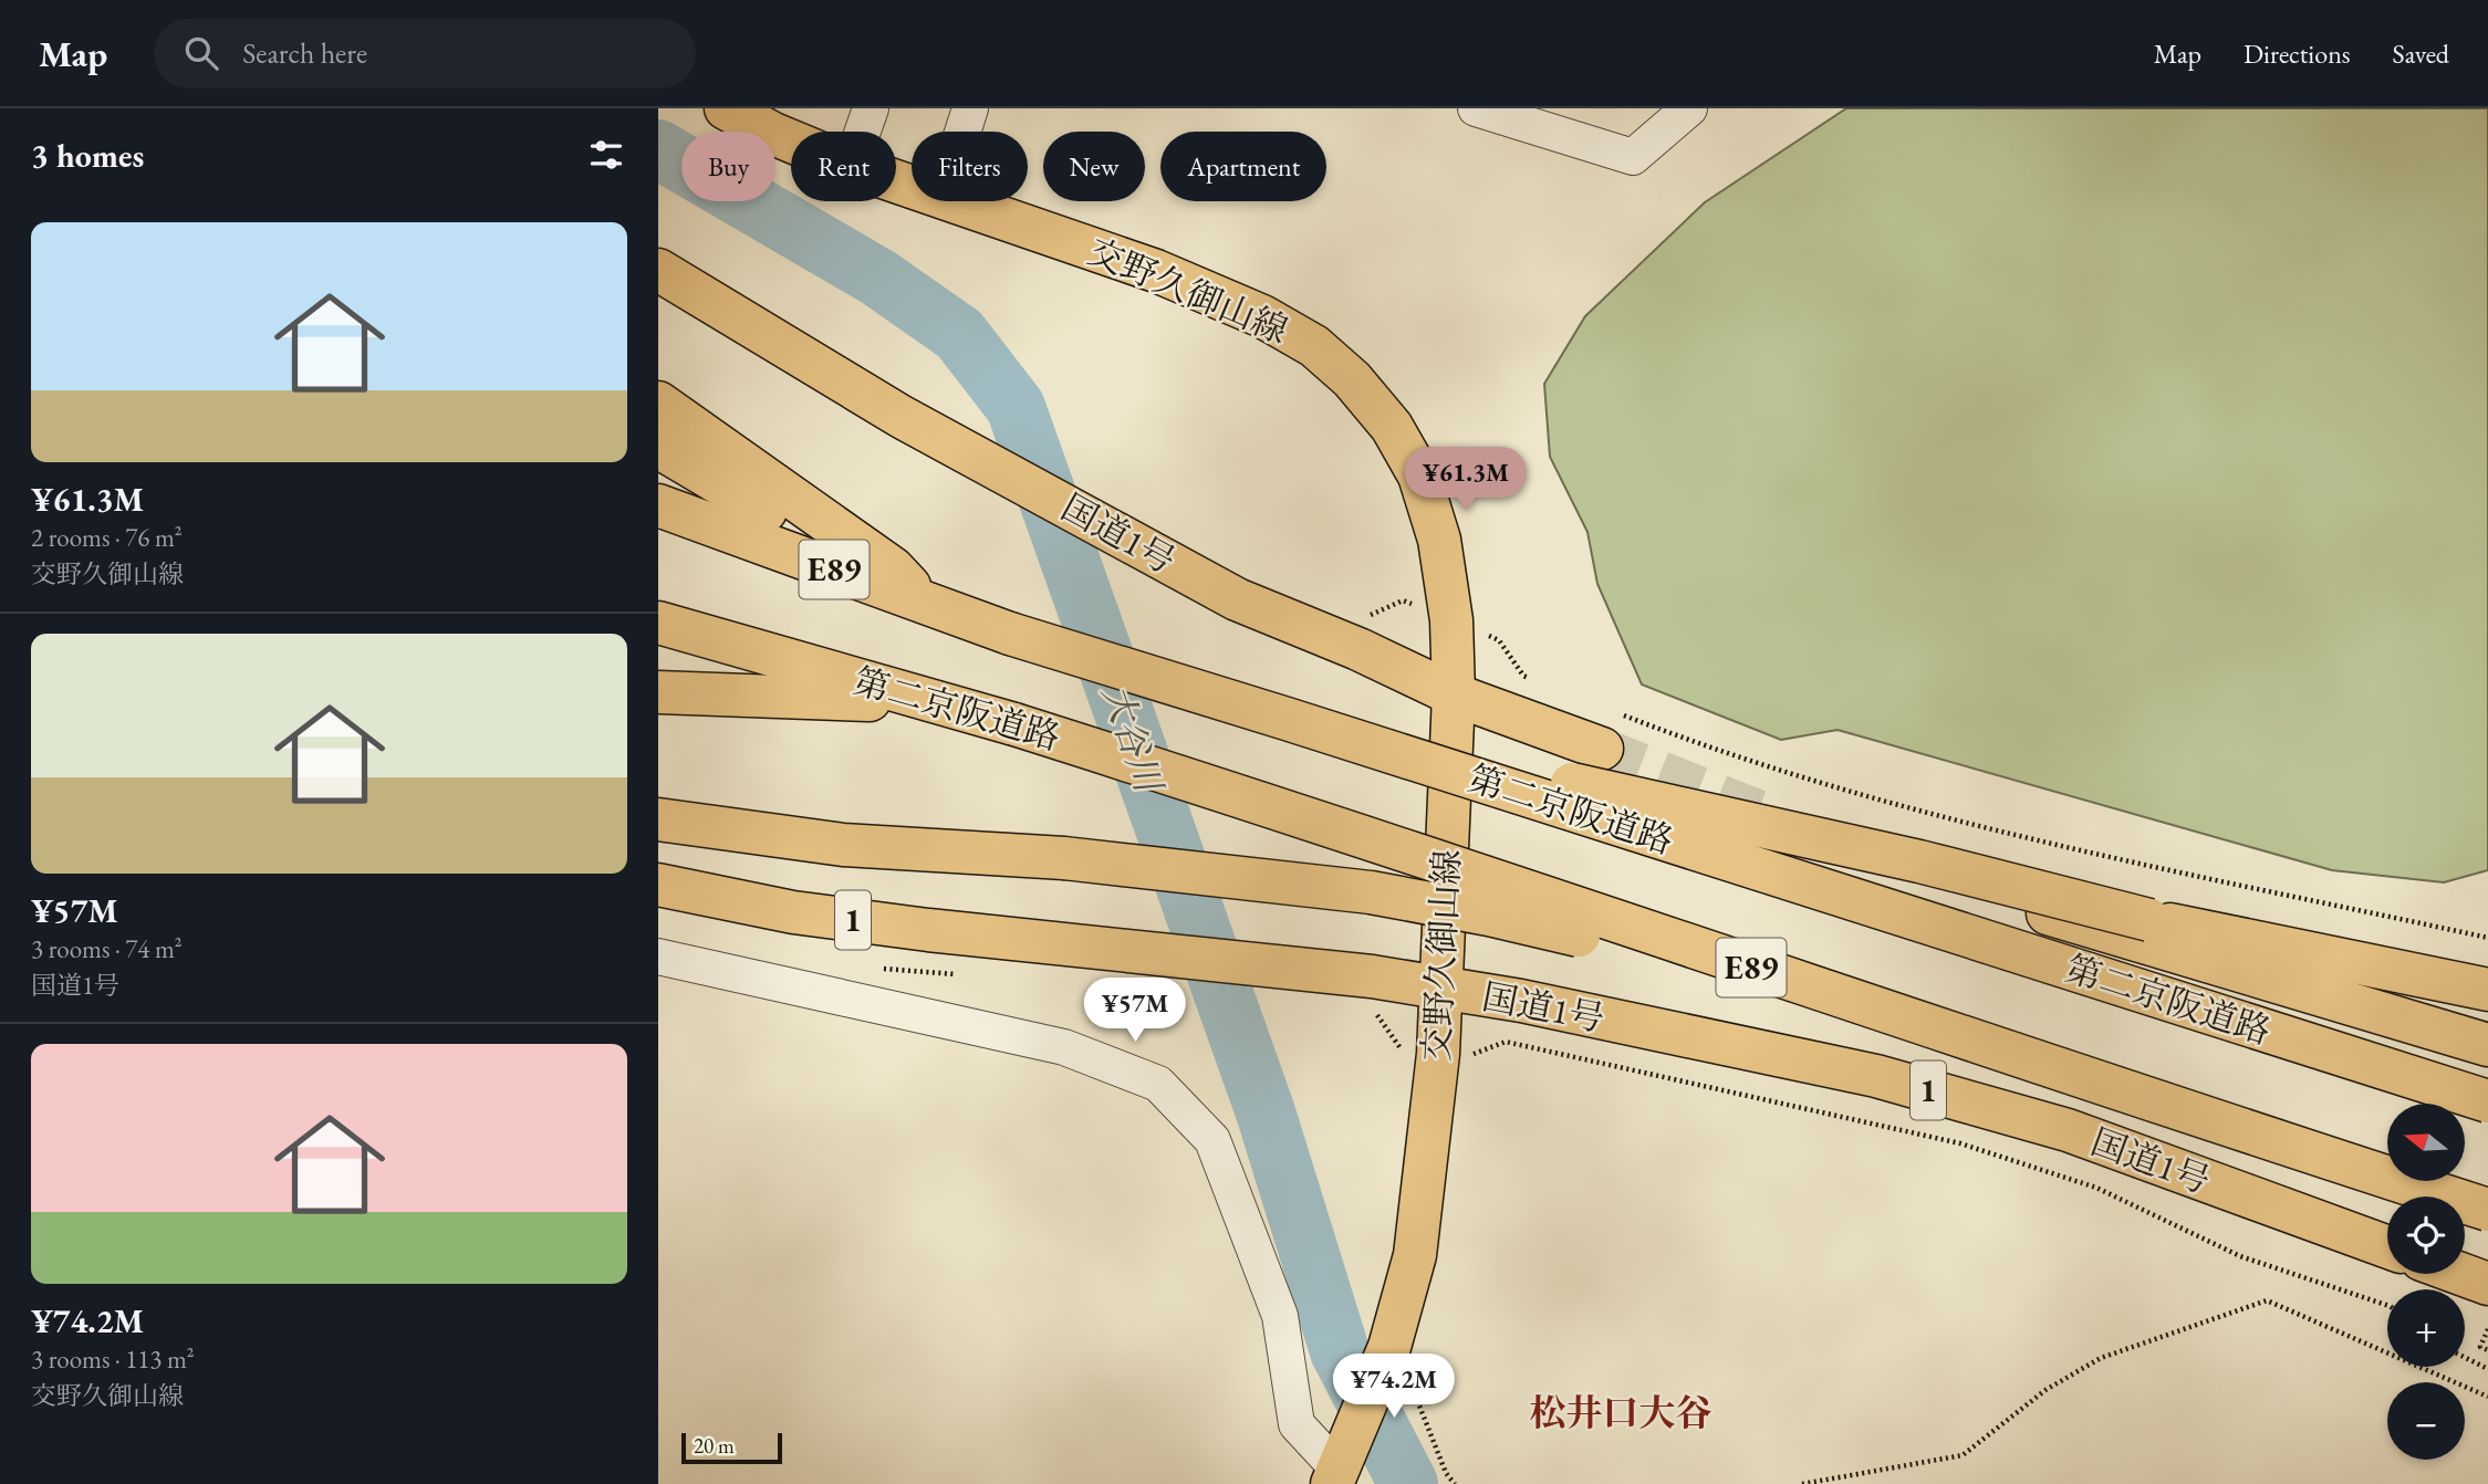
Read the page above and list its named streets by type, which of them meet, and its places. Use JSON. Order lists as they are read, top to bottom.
{
  "streets": {
    "main road": [
      "交野久御山線",
      "国道1号",
      "E89",
      "第二京阪道路",
      "1"
    ]
  },
  "crossings": [
    ["交野久御山線", "国道1号"]
  ],
  "districts": ["松井口大谷"],
  "water": ["大谷川"],
  "scale_bar": "20 m",
  "north": "left",
  "page": {
    "header": "Map",
    "search": "Search here",
    "nav": ["Map", "Directions", "Saved"],
    "heading": "3 homes",
    "chip": [
      "Buy",
      "Rent",
      "Filters",
      "New",
      "Apartment"
    ],
    "list": [
      {
        "name": "¥61.3M",
        "note": "2 rooms · 76 m² · 交野久御山線"
      },
      {
        "name": "¥57M",
        "note": "3 rooms · 74 m² · 国道1号"
      },
      {
        "name": "¥74.2M",
        "note": "3 rooms · 113 m² · 交野久御山線"
      }
    ],
    "price": ["¥61.3M", "¥57M", "¥74.2M"],
    "map_buttons": ["+", "−"],
    "scale": "20 m"
  }
}
